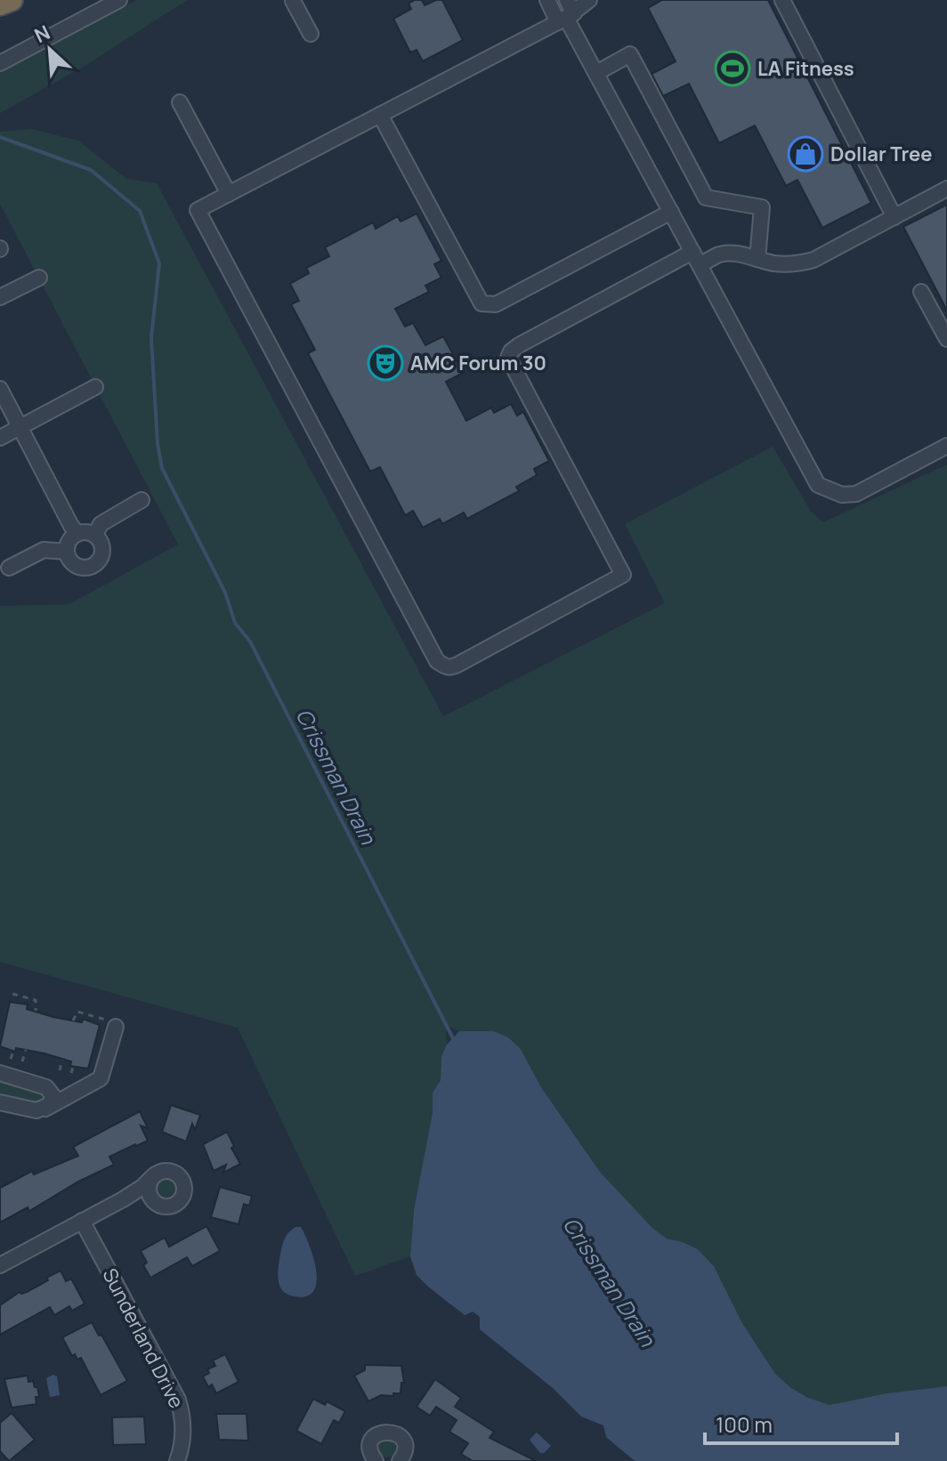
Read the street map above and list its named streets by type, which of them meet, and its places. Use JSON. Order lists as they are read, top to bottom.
{
  "streets": {
    "street": ["Sunderland Drive"]
  },
  "water": ["Crissman Drain"],
  "places": {
    "sports": ["LA Fitness"],
    "shop": ["Dollar Tree"],
    "theatre": ["AMC Forum 30"]
  },
  "scale_bar": "100 m",
  "north": "top left"
}
